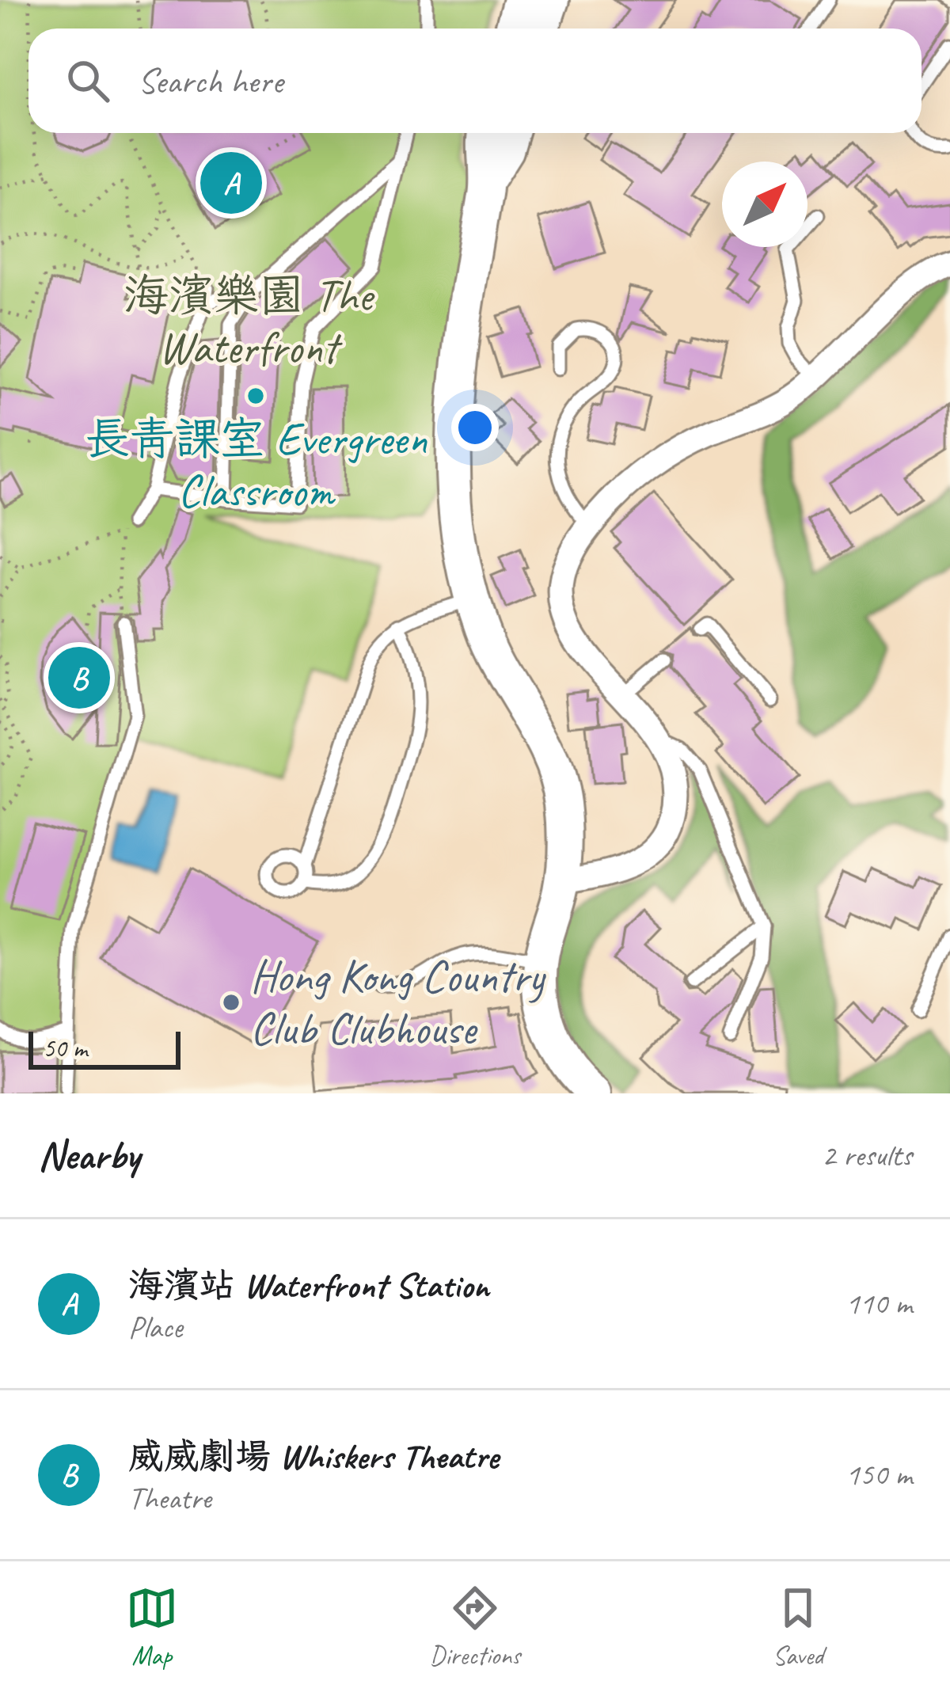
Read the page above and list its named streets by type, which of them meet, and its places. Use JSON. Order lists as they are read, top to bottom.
{
  "parks": ["海濱樂園 The Waterfront"],
  "places": ["長青課室 Evergreen Classroom", "Hong Kong Country Club Clubhouse"],
  "scale_bar": "50 m",
  "north": "top right",
  "page": {
    "search": "Search here",
    "pins": ["A", "B"],
    "scale": "50 m",
    "heading": ["Nearby", "2 results"],
    "list": [
      {
        "mark": "A",
        "name": "海濱站 Waterfront Station",
        "note": "Place",
        "value": "110 m"
      },
      {
        "mark": "B",
        "name": "威威劇場 Whiskers Theatre",
        "note": "Theatre",
        "value": "150 m"
      }
    ],
    "nav": ["Map", "Directions", "Saved"]
  }
}
